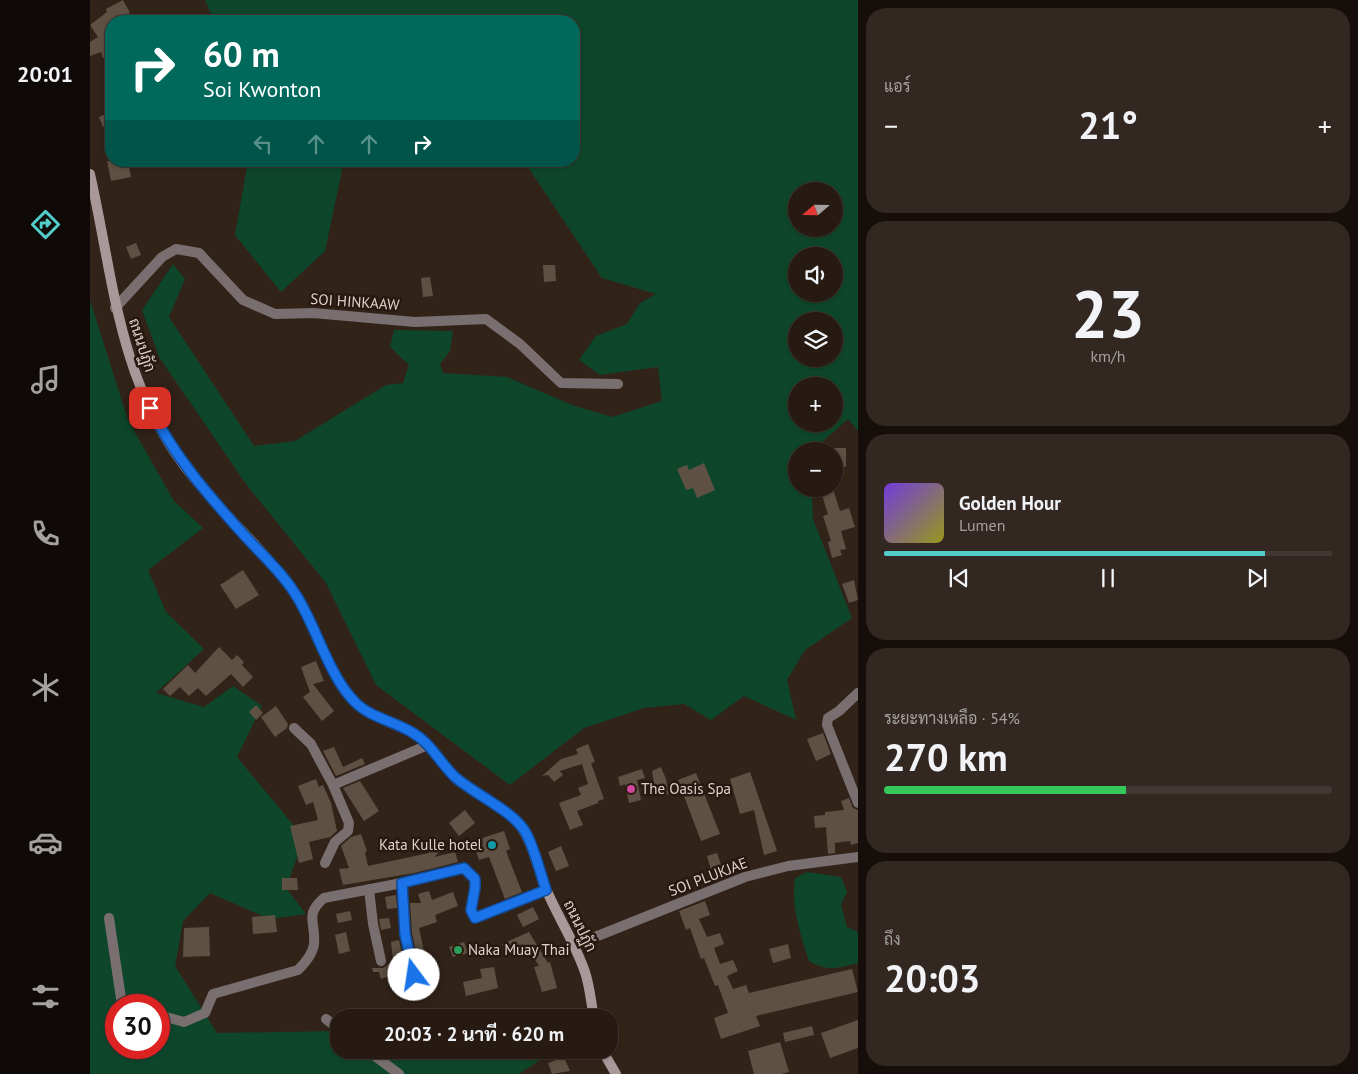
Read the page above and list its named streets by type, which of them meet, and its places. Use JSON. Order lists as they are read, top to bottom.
{
  "streets": {
    "main road": ["ถนนปฏัก"],
    "street": ["SOI HINKAAW", "SOI PLUKJAE"]
  },
  "crossings": [
    ["SOI HINKAAW", "ถนนปฏัก"],
    ["ถนนปฏัก", "SOI PLUKJAE"]
  ],
  "places": ["The Oasis Spa", "Kata Kulle hotel", "Naka Muay Thai"],
  "north": "left",
  "page": {
    "tabs": "20:01",
    "tile": [
      "แอร์",
      ["23", "km/h"],
      ["ระยะทางเหลือ · 54%", "270 km"],
      ["ถึง", "20:03"]
    ],
    "turn": ["60 m", "Soi Kwonton"],
    "heat": ["−", "21°", "+"],
    "map_buttons": ["+", "−"],
    "song": ["Golden Hour", "Lumen"],
    "limit": "30",
    "trip": "20:03 · 2 นาที · 620 m"
  }
}
